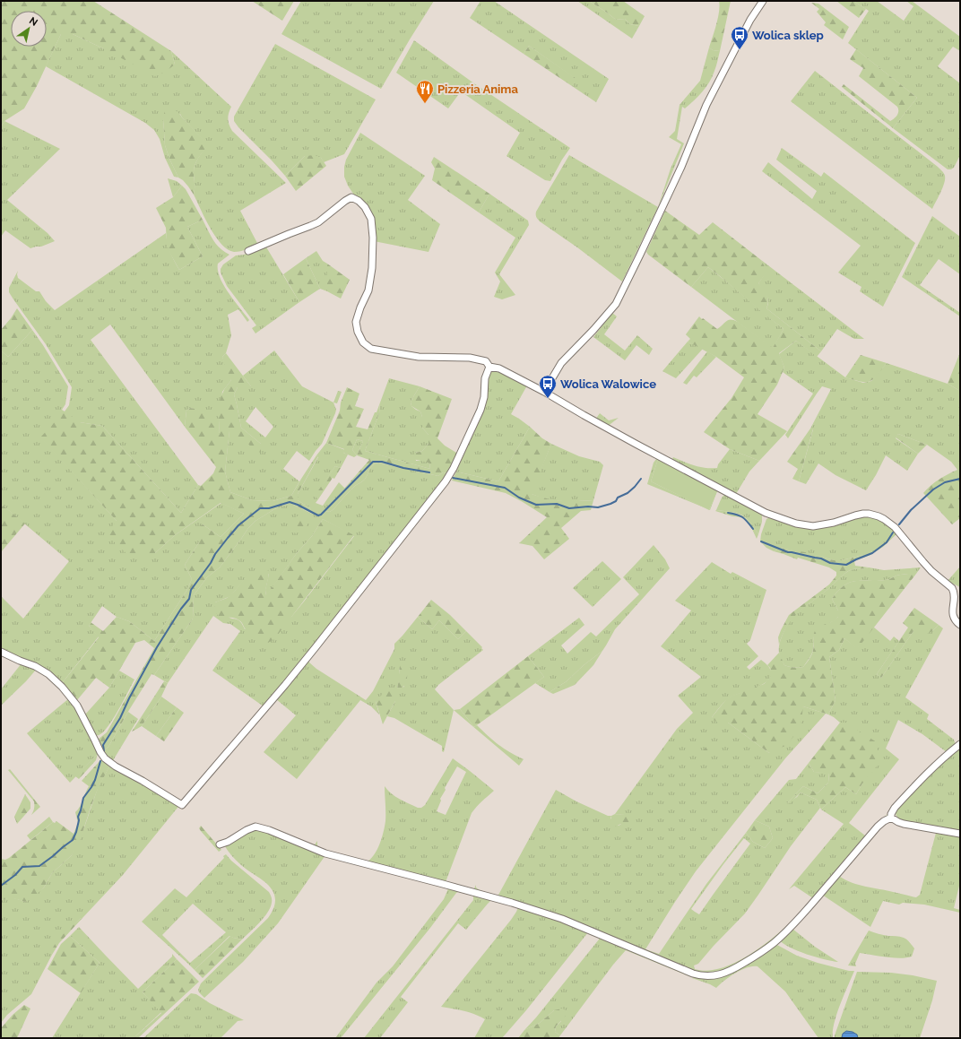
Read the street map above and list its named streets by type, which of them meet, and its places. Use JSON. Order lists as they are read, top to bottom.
{
  "places": {
    "bus stop": ["Wolica sklep", "Wolica Walowice"],
    "restaurant": ["Pizzeria Anima"]
  },
  "north": "top right"
}
